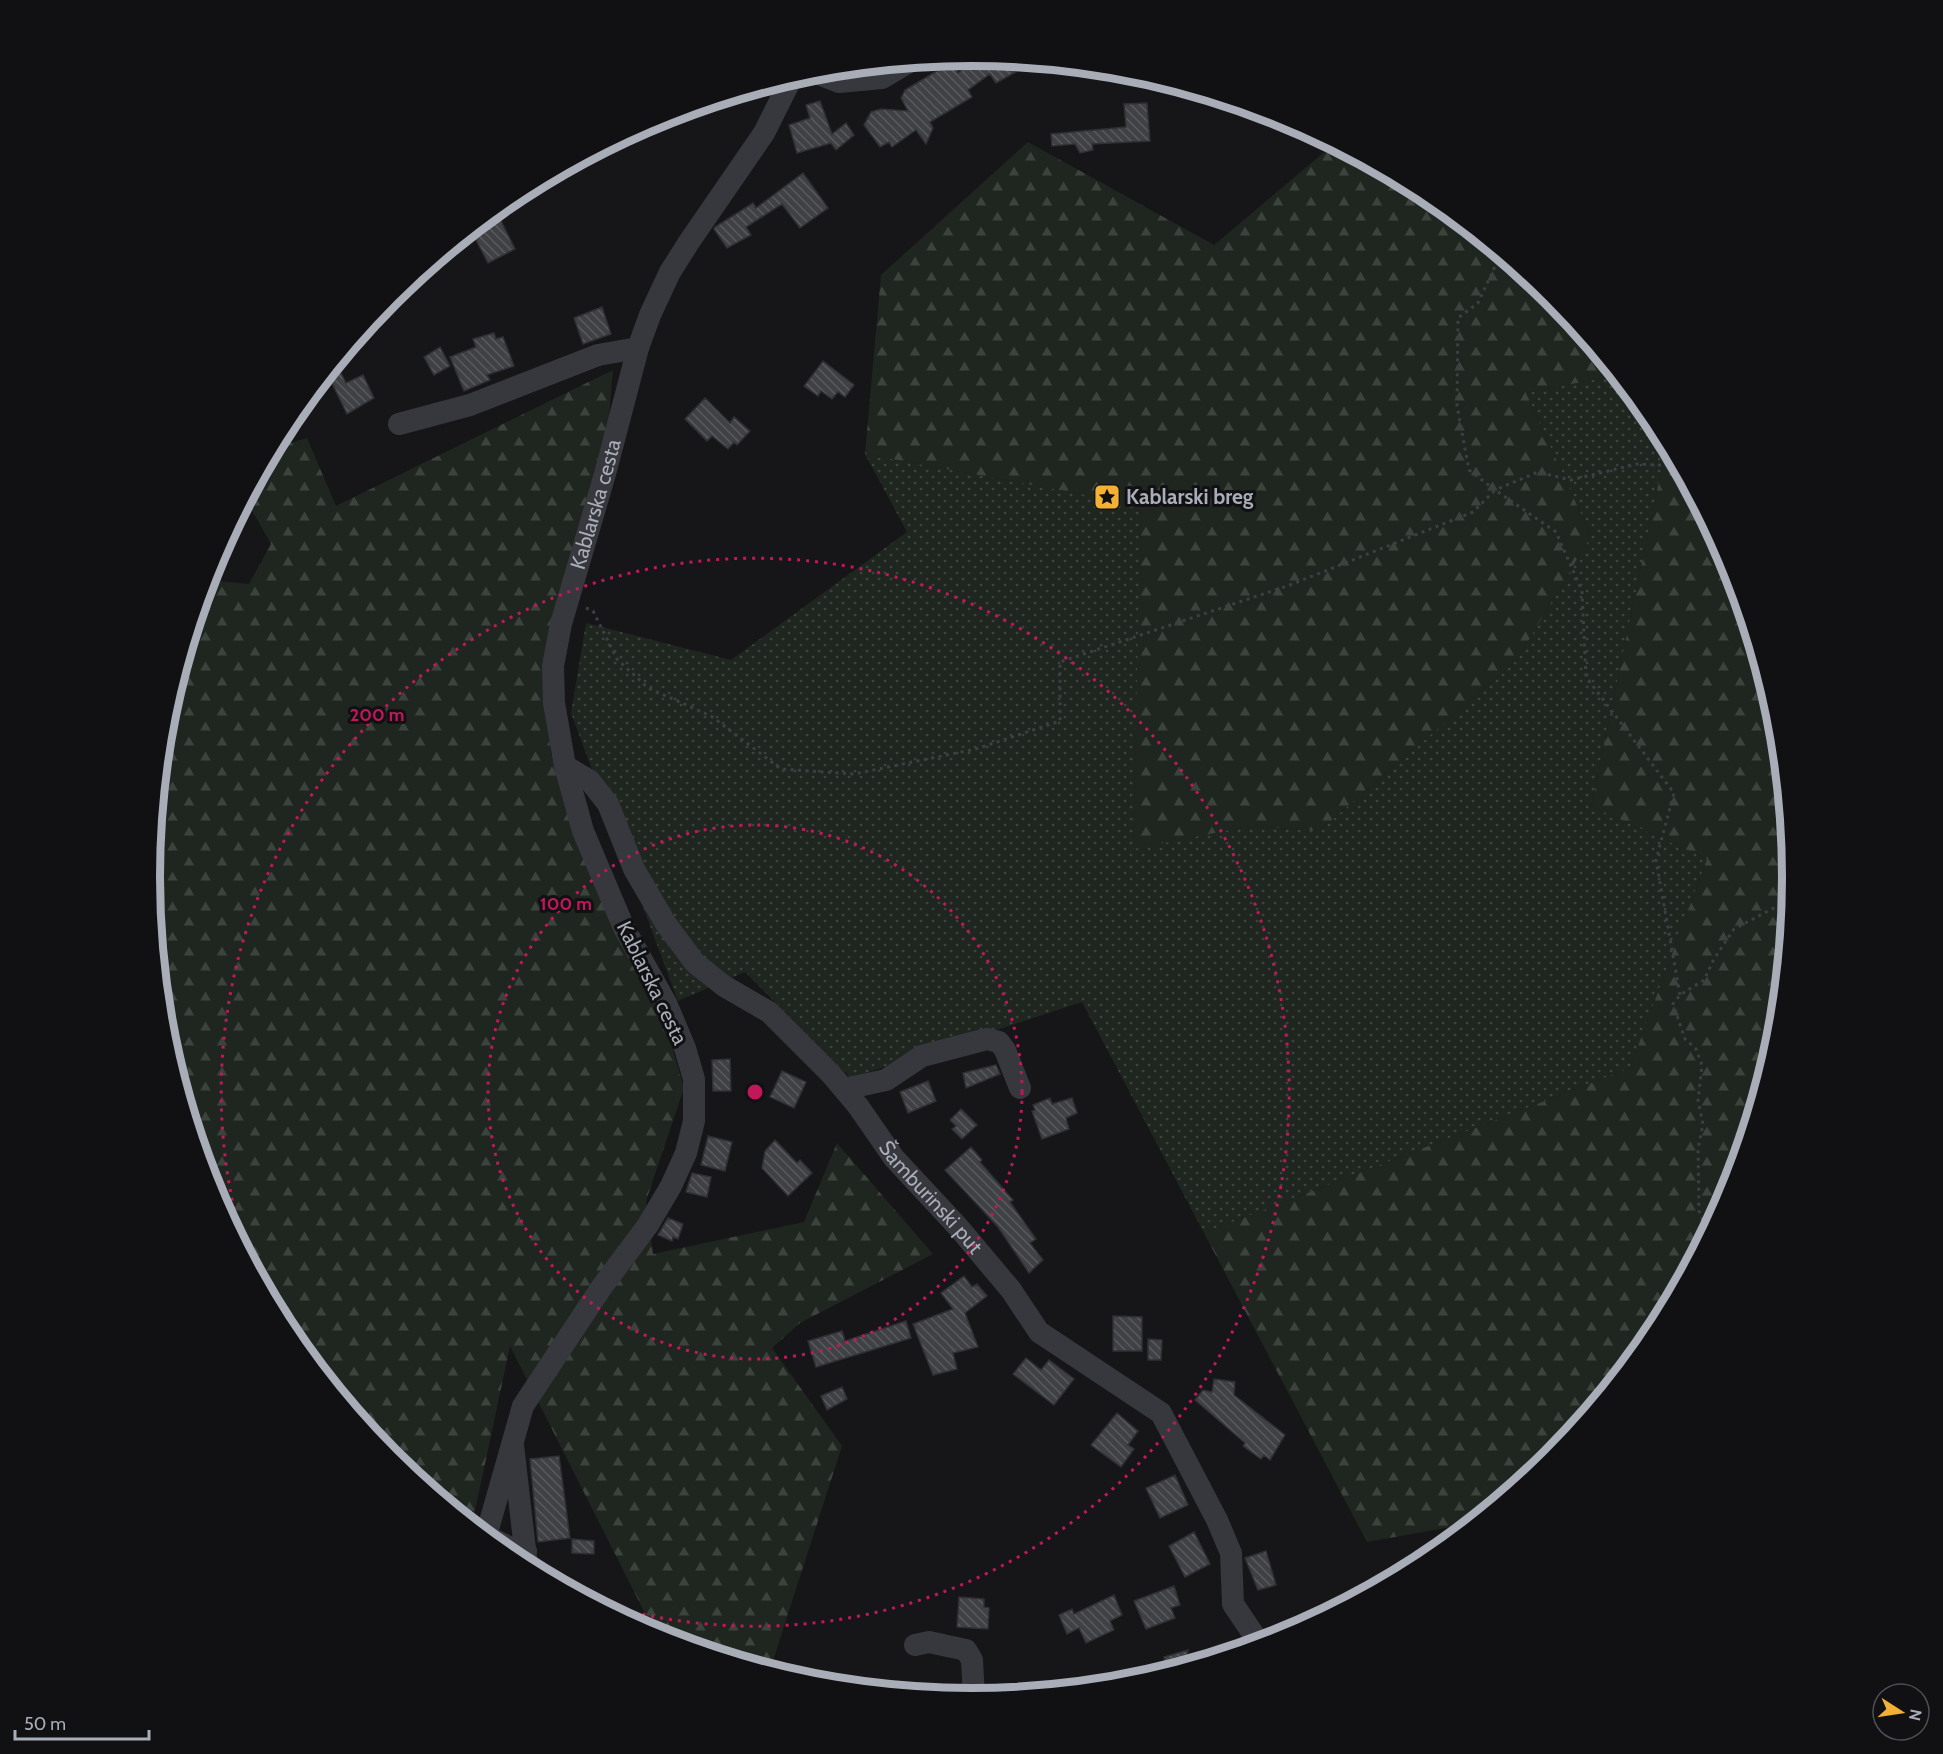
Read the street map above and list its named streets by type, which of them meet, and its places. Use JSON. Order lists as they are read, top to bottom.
{
  "streets": {
    "street": ["Kablarska cesta", "Šamburinski put"]
  },
  "crossings": [
    ["Kablarska cesta", "Šamburinski put"]
  ],
  "places": {
    "place": ["Kablarski breg"]
  },
  "scale_bar": "50 m",
  "north": "right",
  "rings": ["200 m", "100 m"]
}
